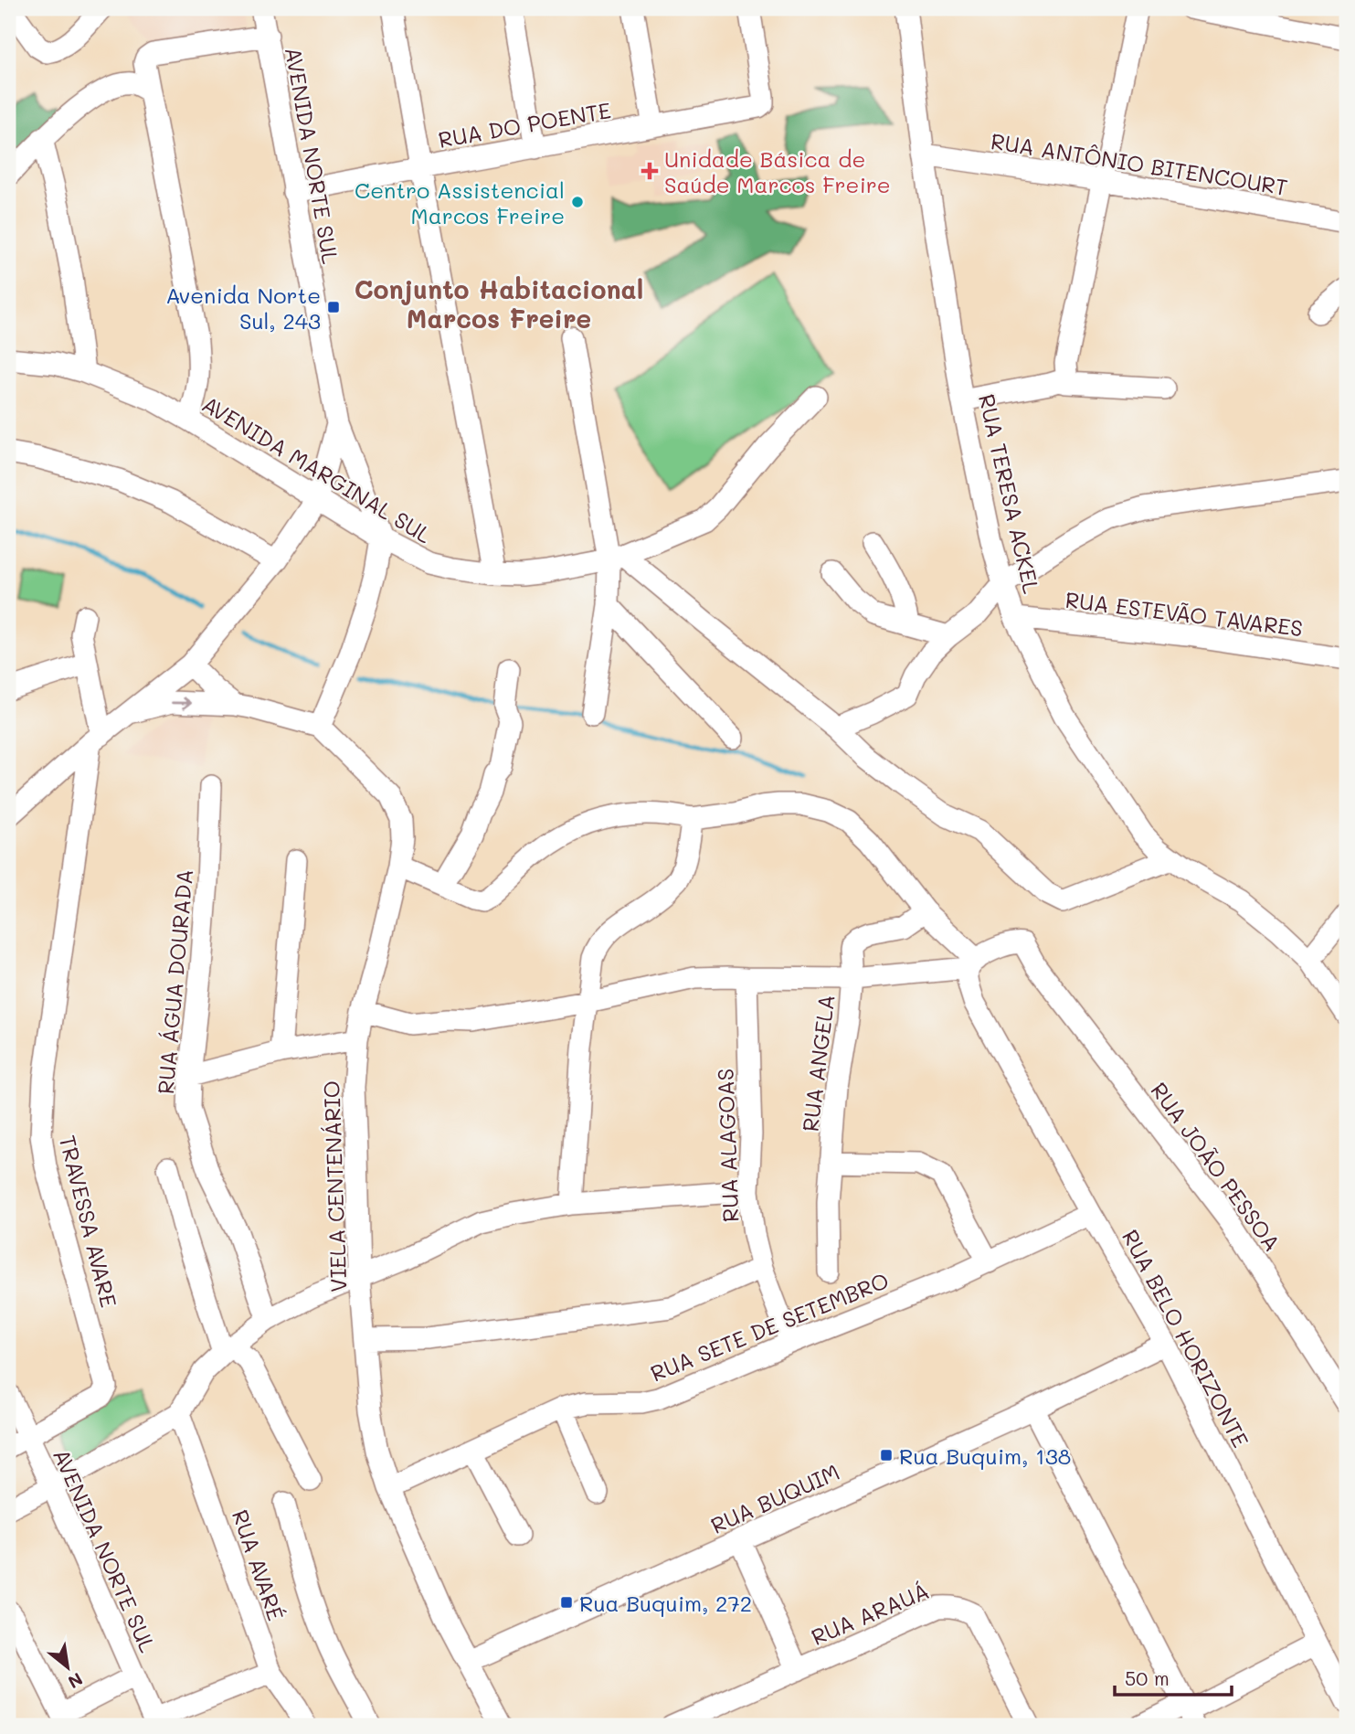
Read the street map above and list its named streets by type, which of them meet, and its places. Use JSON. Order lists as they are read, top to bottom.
{
  "streets": {
    "street": [
      "RUA DO POENTE",
      "AVENIDA NORTE SUL",
      "RUA ANTÔNIO BITENCOURT",
      "AVENIDA MARGINAL SUL",
      "RUA TERESA ACKEL",
      "RUA ESTEVÃO TAVARES",
      "RUA ÁGUA DOURADA",
      "RUA ANGELA",
      "RUA ALAGOAS",
      "RUA JOÃO PESSOA",
      "VIELA CENTENÁRIO",
      "TRAVESSA AVARE",
      "RUA SETE DE SETEMBRO",
      "RUA BELO HORIZONTE",
      "RUA BUQUIM",
      "RUA AVARÉ",
      "RUA ARAUÁ"
    ]
  },
  "crossings": [
    ["RUA DO POENTE", "AVENIDA NORTE SUL"],
    ["AVENIDA NORTE SUL", "AVENIDA MARGINAL SUL"],
    ["AVENIDA NORTE SUL", "TRAVESSA AVARE"],
    ["RUA ANTÔNIO BITENCOURT", "RUA TERESA ACKEL"],
    ["RUA TERESA ACKEL", "RUA ESTEVÃO TAVARES"],
    ["RUA ALAGOAS", "RUA SETE DE SETEMBRO"],
    ["RUA JOÃO PESSOA", "RUA BELO HORIZONTE"],
    ["VIELA CENTENÁRIO", "RUA SETE DE SETEMBRO"],
    ["VIELA CENTENÁRIO", "RUA BUQUIM"],
    ["RUA SETE DE SETEMBRO", "RUA BELO HORIZONTE"],
    ["RUA BELO HORIZONTE", "RUA BUQUIM"]
  ],
  "districts": ["Conjunto Habitacional Marcos Freire"],
  "places": {
    "health": ["Unidade Básica de Saúde Marcos Freire"],
    "other": ["Centro Assistencial Marcos Freire"],
    "transit": ["Avenida Norte Sul, 243", "Rua Buquim, 138", "Rua Buquim, 272"]
  },
  "scale_bar": "50 m",
  "north": "bottom right"
}
